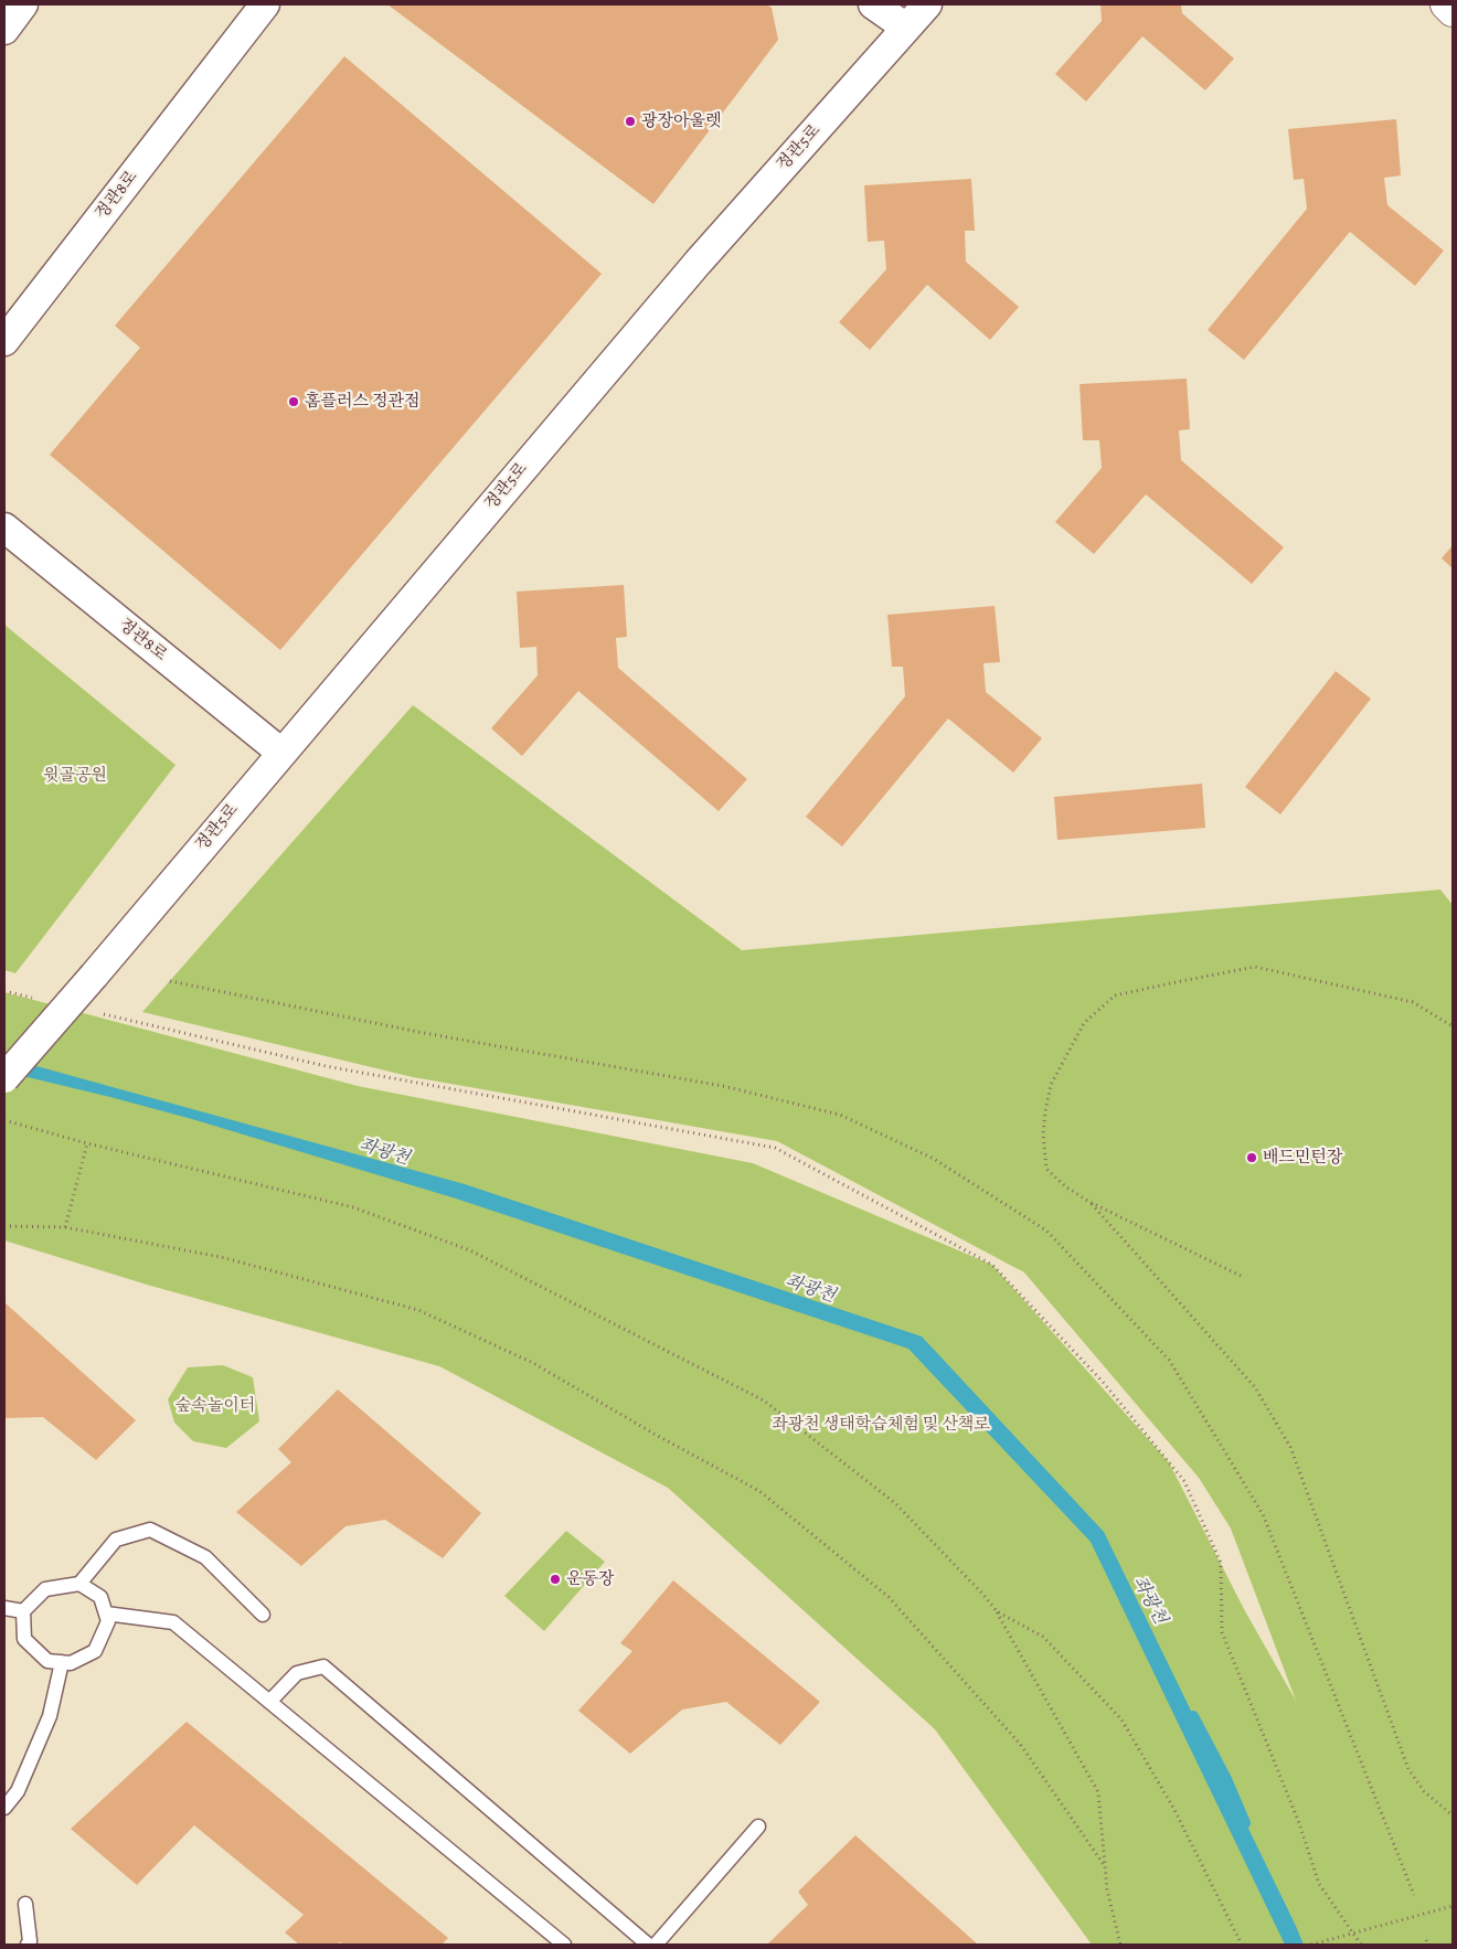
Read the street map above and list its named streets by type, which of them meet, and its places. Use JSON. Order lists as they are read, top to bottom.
{
  "streets": {
    "street": ["정관5로", "정관8로"]
  },
  "crossings": [
    ["정관5로", "정관8로"]
  ],
  "water": ["좌광천"],
  "parks": ["윗골공원", "숲속놀이터", "좌광천 생태학습체험 및 산책로"],
  "places": [
    "광장아울렛",
    "홈플러스 정관점",
    "배드민턴장",
    "운동장"
  ]
}
